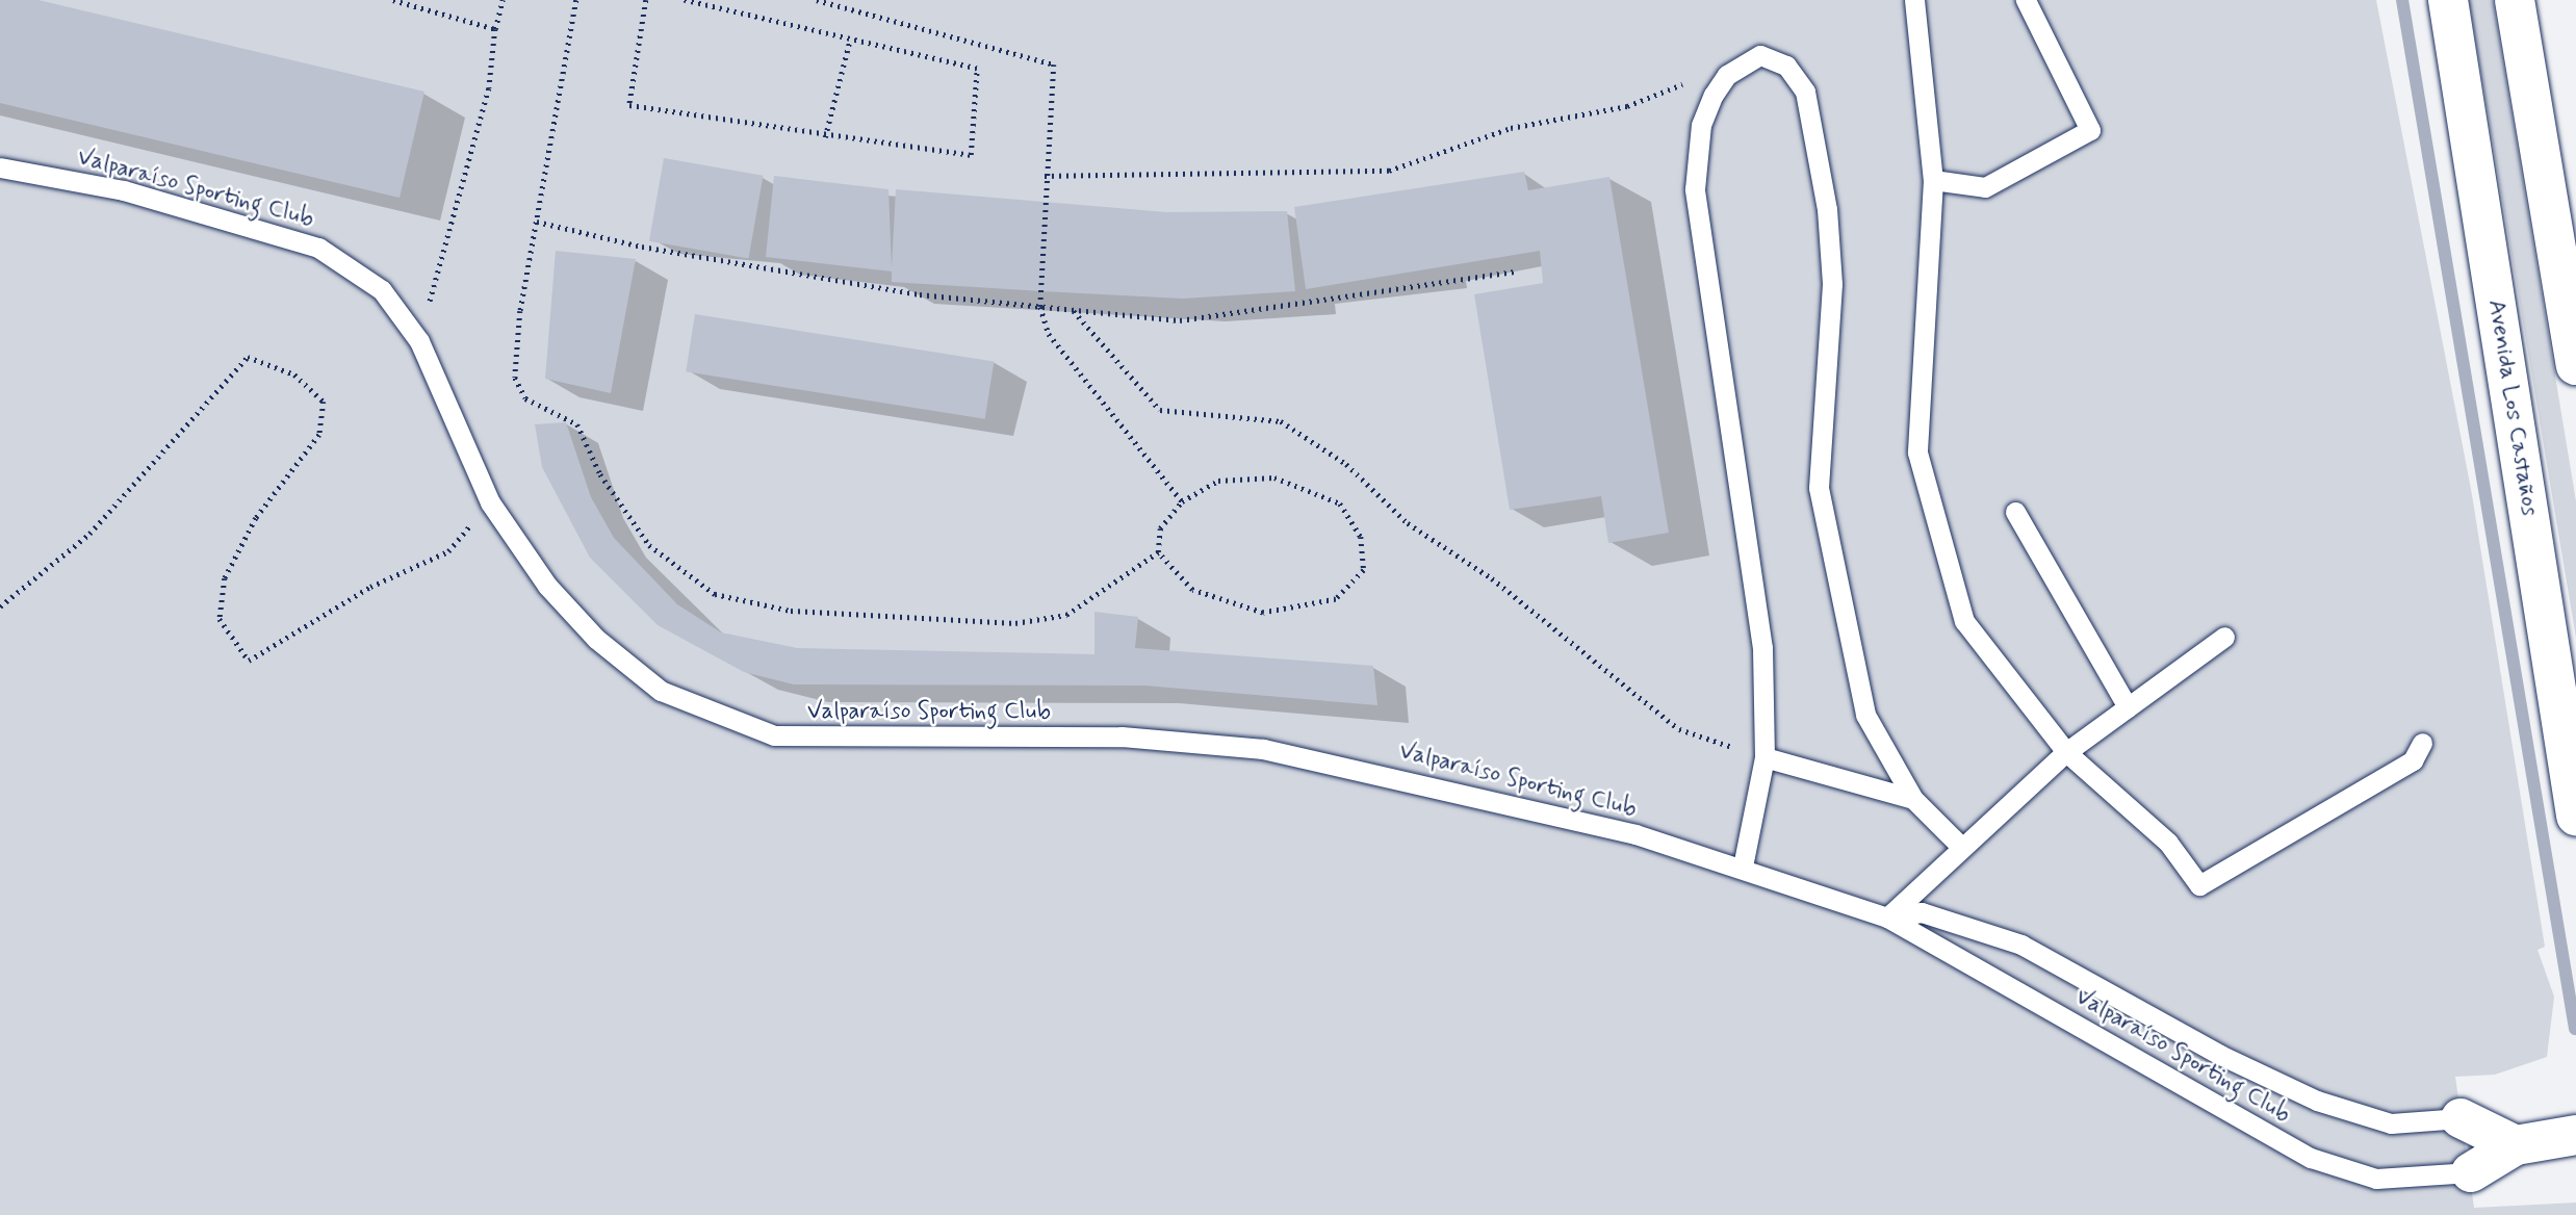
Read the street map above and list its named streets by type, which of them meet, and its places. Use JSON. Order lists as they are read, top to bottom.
{
  "streets": {
    "main road": ["Avenida Los Castaños"],
    "lane": ["Valparaíso Sporting Club"]
  }
}
